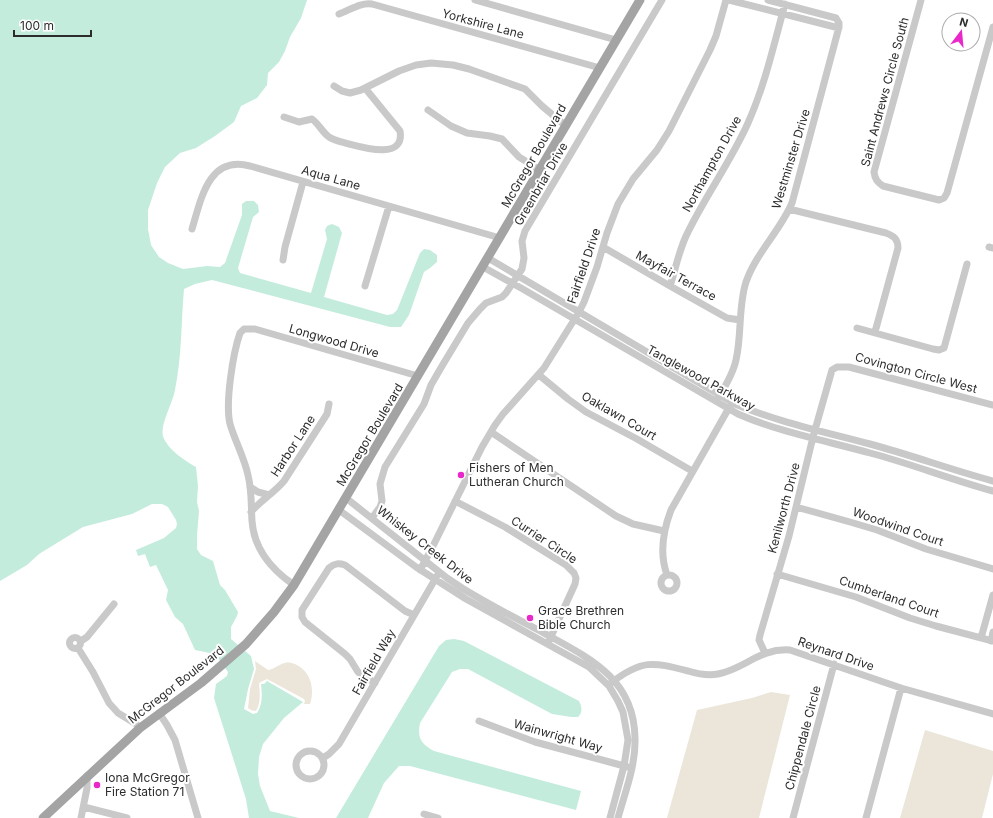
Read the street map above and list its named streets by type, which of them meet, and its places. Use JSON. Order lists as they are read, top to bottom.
{
  "streets": {
    "main road": ["McGregor Boulevard"],
    "street": [
      "Yorkshire Lane",
      "Saint Andrews Circle South",
      "Westminster Drive",
      "Northampton Drive",
      "Aqua Lane",
      "Greenbriar Drive",
      "Fairfield Drive",
      "Mayfair Terrace",
      "Longwood Drive",
      "Covington Circle West",
      "Tanglewood Parkway",
      "Oaklawn Court",
      "Harbor Lane",
      "Kenilworth Drive",
      "Woodwind Court",
      "Currier Circle",
      "Whiskey Creek Drive",
      "Cumberland Court",
      "Reynard Drive",
      "Fairfield Way",
      "Wainwright Way",
      "Chippendale Circle"
    ]
  },
  "crossings": [
    ["Yorkshire Lane", "McGregor Boulevard"],
    ["McGregor Boulevard", "Aqua Lane"],
    ["McGregor Boulevard", "Longwood Drive"],
    ["McGregor Boulevard", "Tanglewood Parkway"],
    ["McGregor Boulevard", "Whiskey Creek Drive"],
    ["Westminster Drive", "Mayfair Terrace"],
    ["Westminster Drive", "Tanglewood Parkway"],
    ["Northampton Drive", "Mayfair Terrace"],
    ["Greenbriar Drive", "Tanglewood Parkway"],
    ["Greenbriar Drive", "Whiskey Creek Drive"],
    ["Fairfield Drive", "Mayfair Terrace"],
    ["Fairfield Drive", "Tanglewood Parkway"],
    ["Fairfield Drive", "Oaklawn Court"],
    ["Fairfield Drive", "Currier Circle"],
    ["Fairfield Drive", "Whiskey Creek Drive"],
    ["Covington Circle West", "Kenilworth Drive"],
    ["Tanglewood Parkway", "Kenilworth Drive"],
    ["Kenilworth Drive", "Woodwind Court"],
    ["Kenilworth Drive", "Cumberland Court"],
    ["Kenilworth Drive", "Reynard Drive"],
    ["Currier Circle", "Whiskey Creek Drive"],
    ["Whiskey Creek Drive", "Reynard Drive"],
    ["Whiskey Creek Drive", "Fairfield Way"],
    ["Whiskey Creek Drive", "Wainwright Way"],
    ["Reynard Drive", "Chippendale Circle"]
  ],
  "places": ["Fishers of Men Lutheran Church", "Grace Brethren Bible Church", "Iona McGregor Fire Station 71"],
  "scale_bar": "100 m",
  "north": "top"
}
